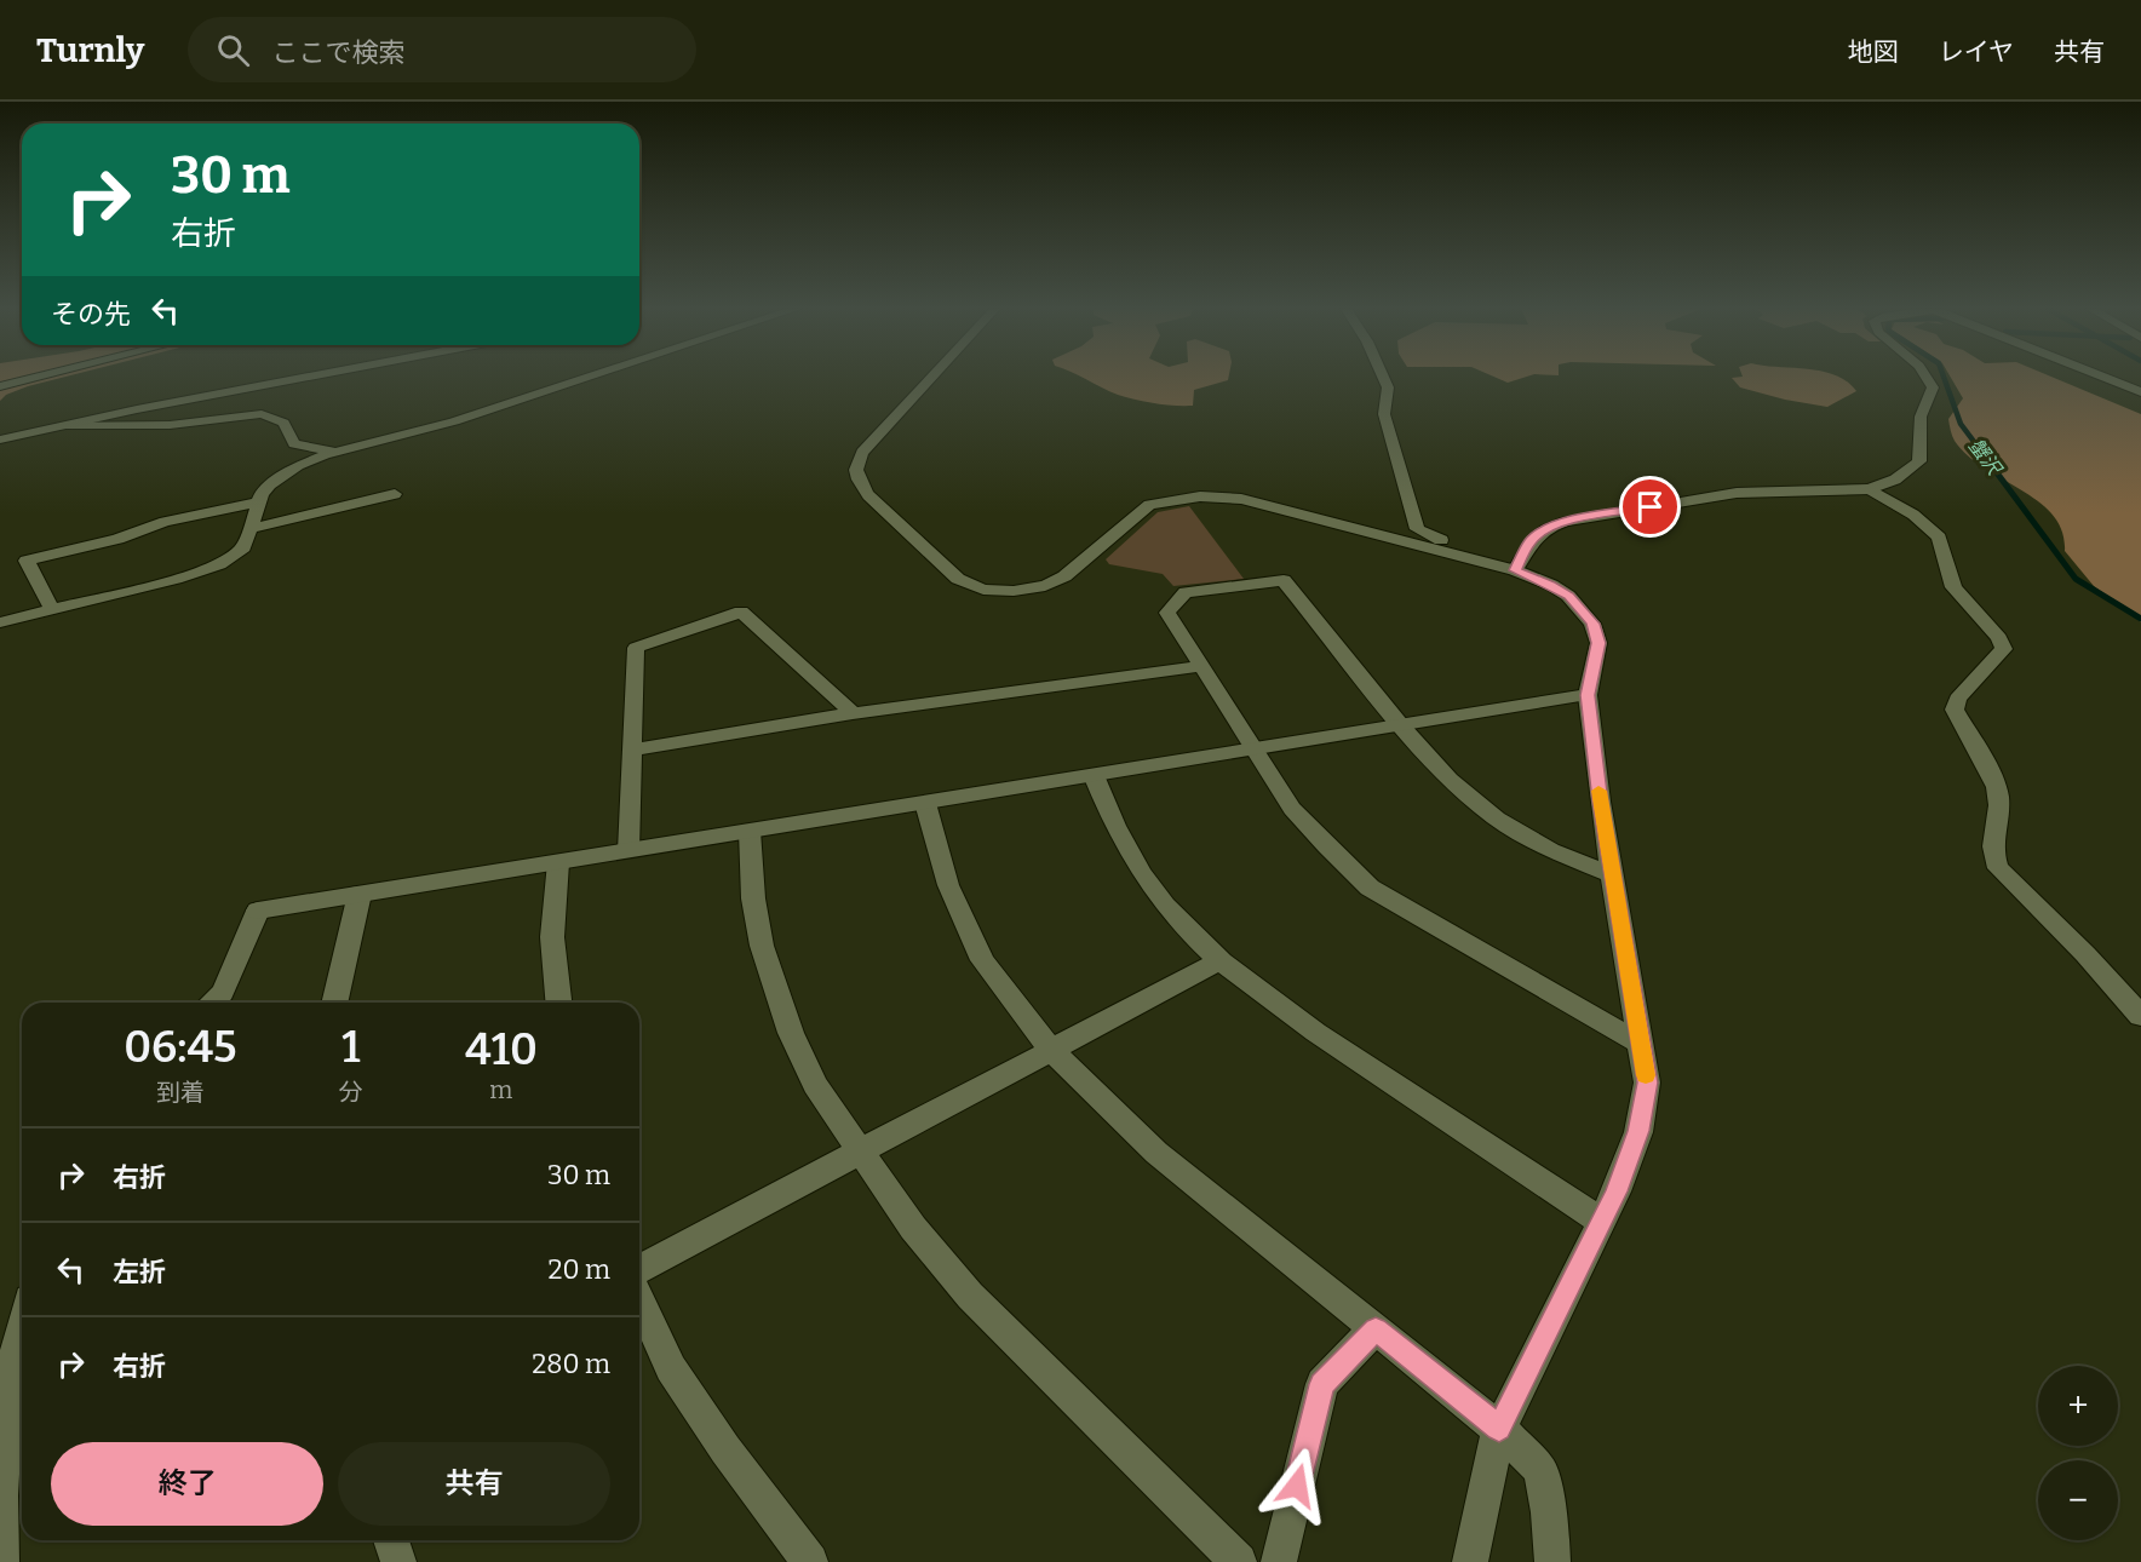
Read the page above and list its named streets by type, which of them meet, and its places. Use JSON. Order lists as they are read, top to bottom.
{
  "water": ["蟹沢"],
  "page": {
    "header": "Turnly",
    "search": "ここで検索",
    "nav": ["地図", "レイヤ", "共有"],
    "turn": ["30 m", "右折"],
    "then": "その先",
    "eta": [
      "06:45",
      "到着",
      "1",
      "分",
      "410",
      "m"
    ],
    "list": [
      {
        "name": "右折",
        "value": "30 m"
      },
      {
        "name": "左折",
        "value": "20 m"
      },
      {
        "name": "右折",
        "value": "280 m"
      }
    ],
    "map_buttons": ["+", "−"],
    "buttons": ["終了", "共有"]
  }
}
